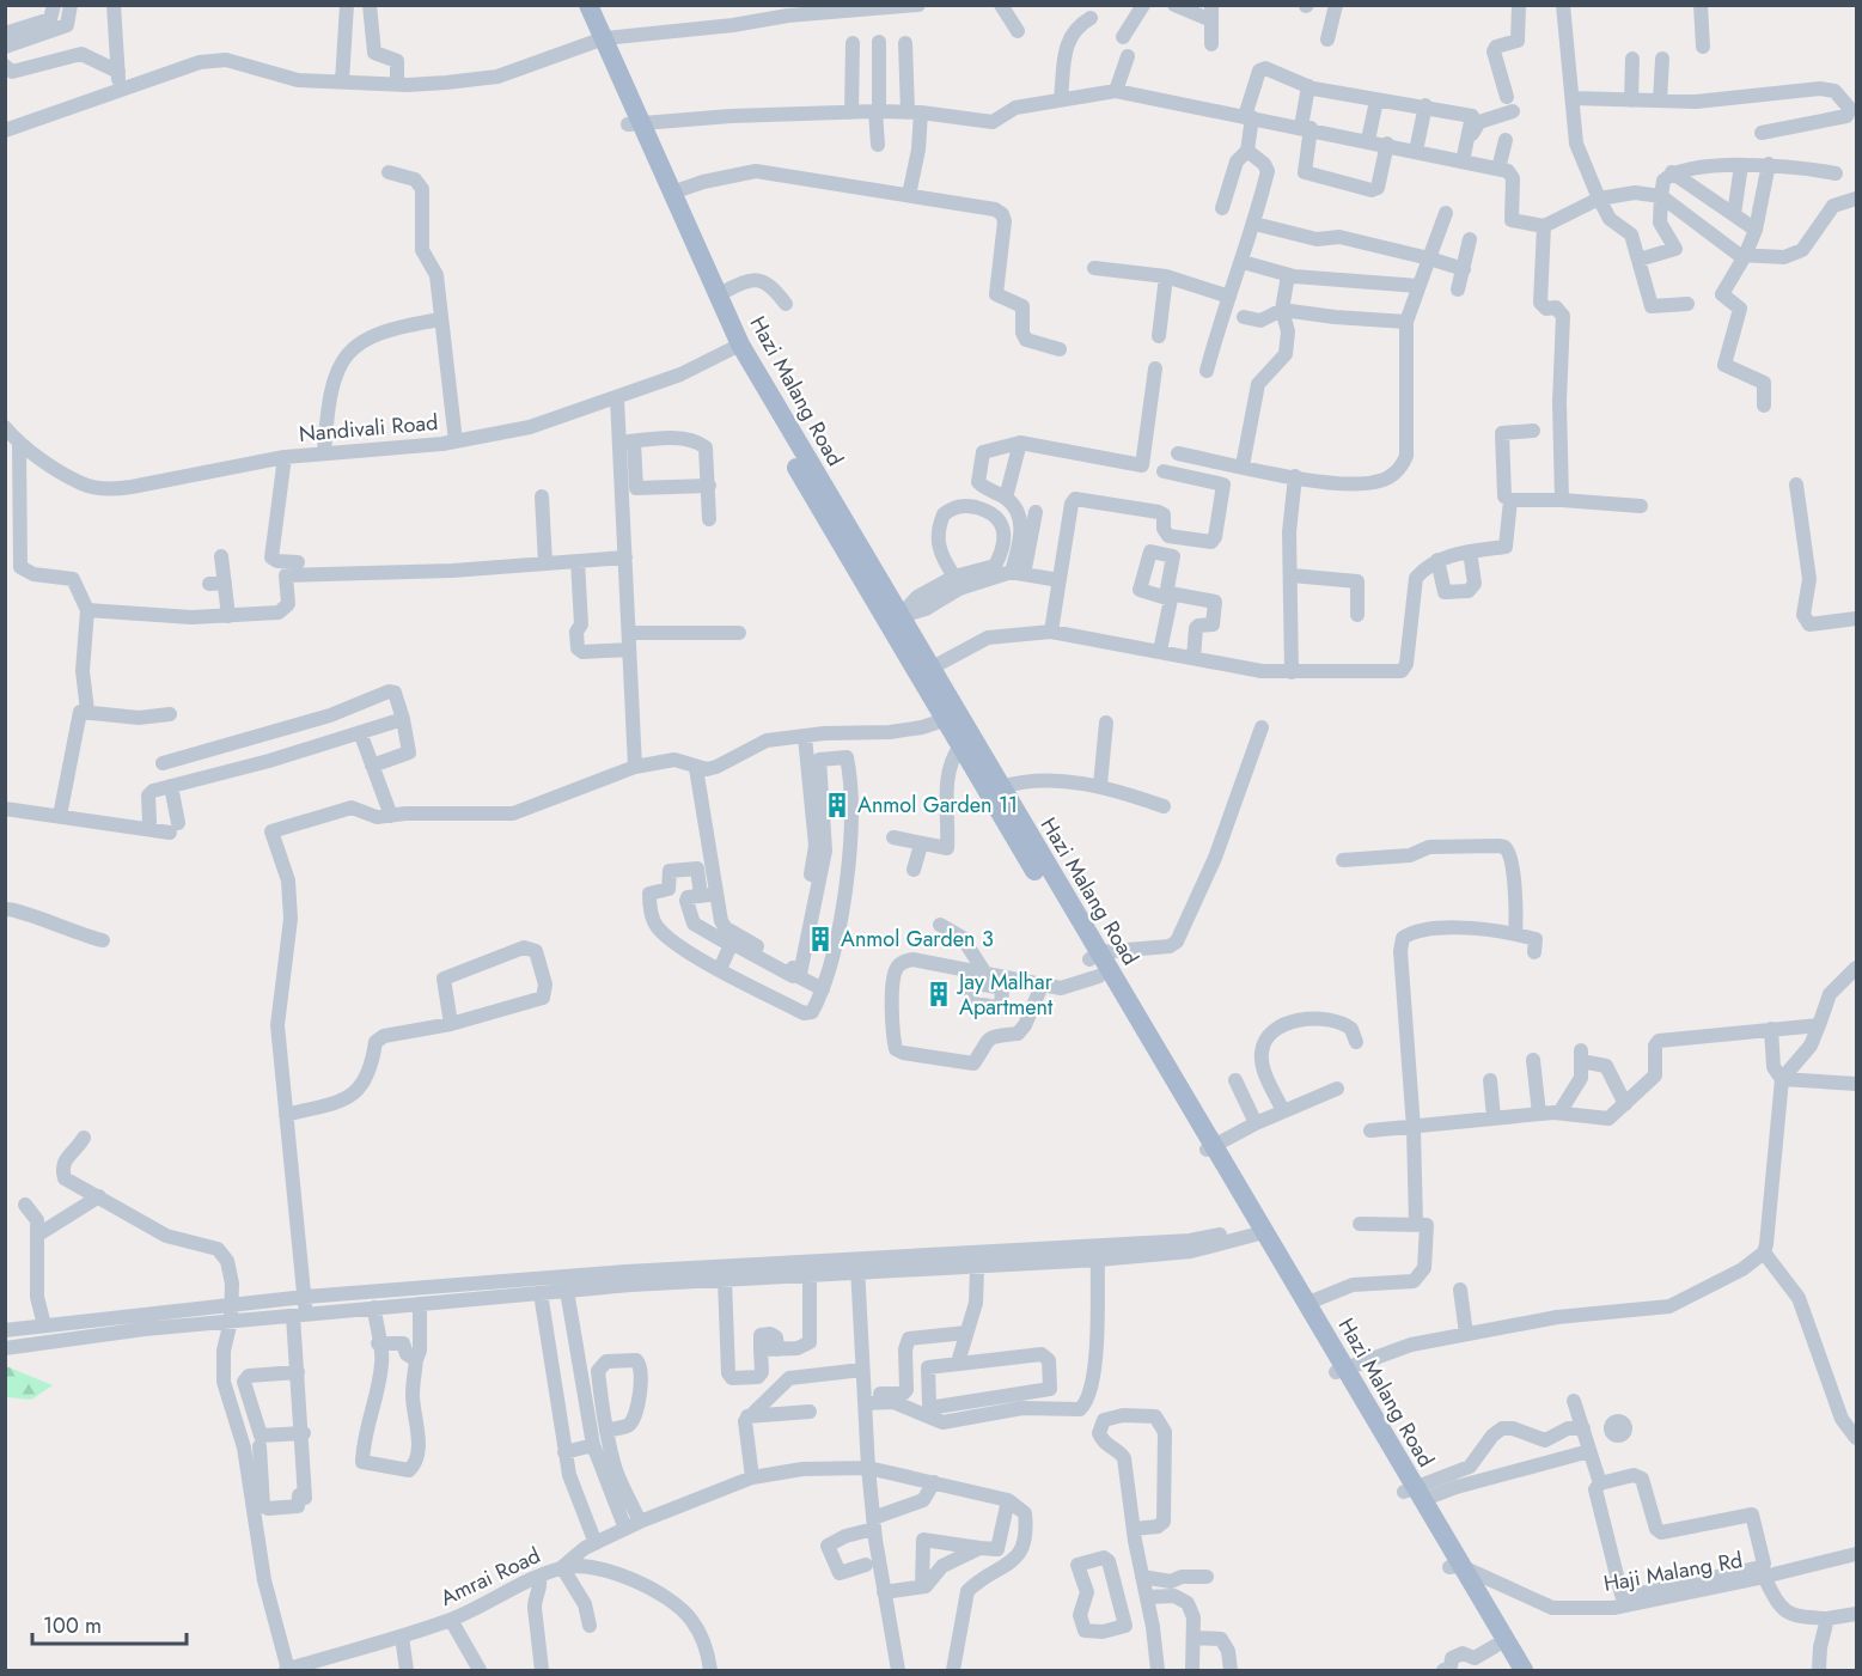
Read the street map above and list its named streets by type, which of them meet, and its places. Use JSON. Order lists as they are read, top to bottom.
{
  "streets": {
    "main road": ["Hazi Malang Road"],
    "street": ["Nandivali Road", "Haji Malang Rd", "Amrai Road"]
  },
  "crossings": [
    ["Hazi Malang Road", "Nandivali Road"],
    ["Hazi Malang Road", "Haji Malang Rd"]
  ],
  "places": {
    "building": ["Anmol Garden 11", "Anmol Garden 3", "Jay Malhar Apartment"]
  },
  "scale_bar": "100 m"
}
